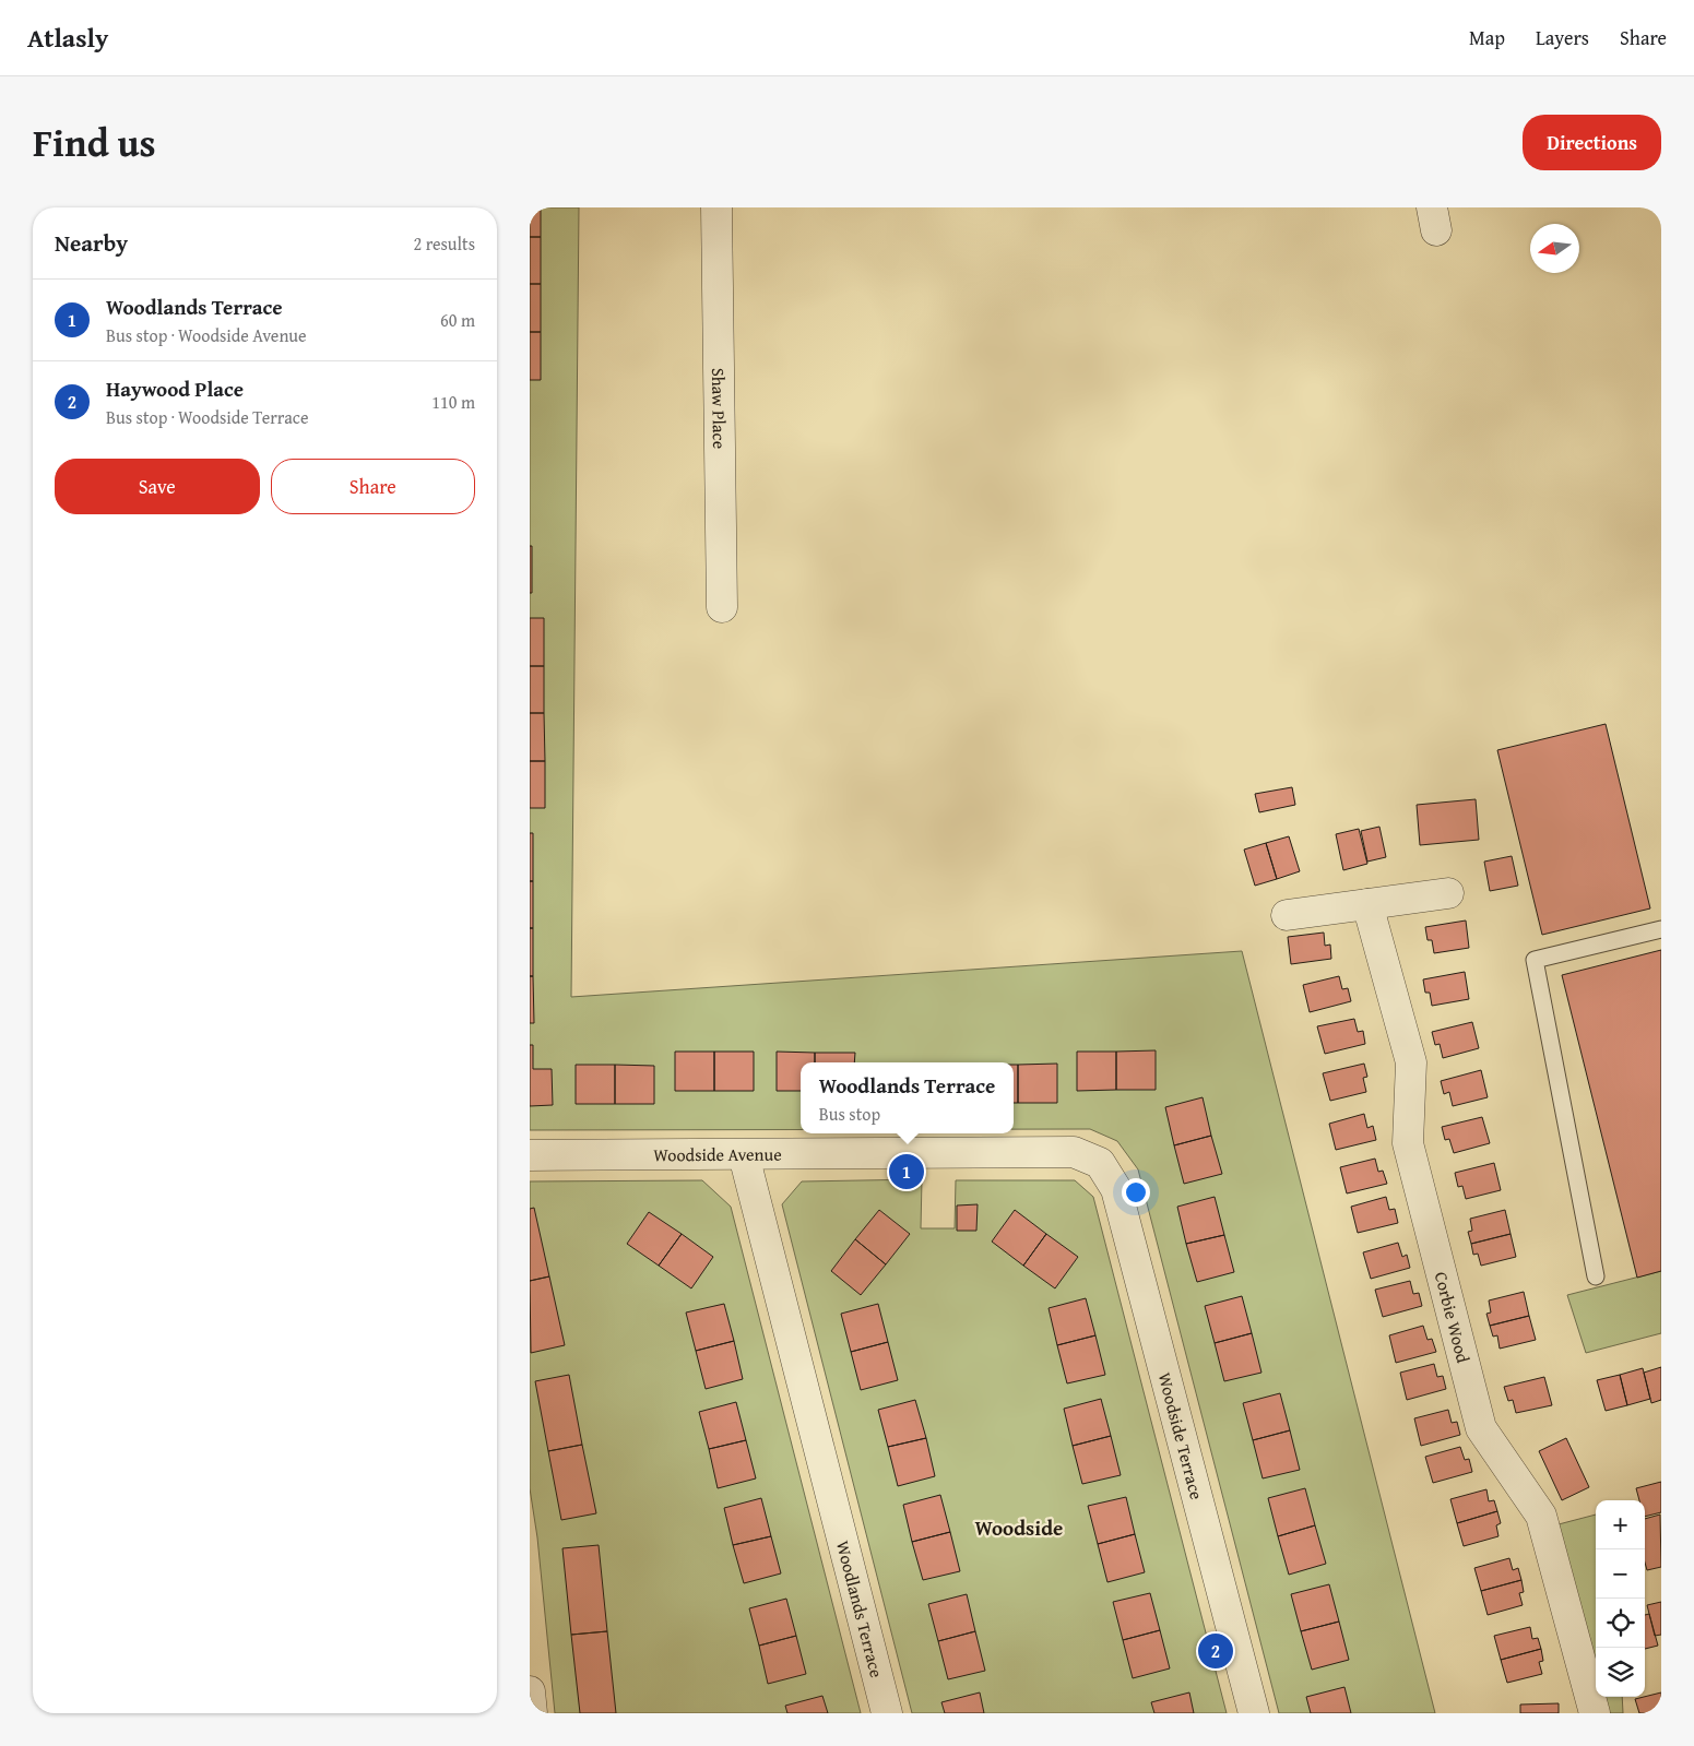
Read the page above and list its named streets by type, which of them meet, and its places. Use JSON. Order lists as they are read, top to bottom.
{
  "streets": {
    "street": [
      "Shaw Place",
      "Woodside Avenue",
      "Corbie Wood",
      "Woodside Terrace",
      "Woodlands Terrace"
    ]
  },
  "crossings": [
    ["Woodside Avenue", "Woodside Terrace"],
    ["Woodside Avenue", "Woodlands Terrace"]
  ],
  "districts": ["Woodside"],
  "north": "left",
  "page": {
    "header": "Atlasly",
    "nav": ["Map", "Layers", "Share"],
    "title": "Find us",
    "buttons": [
      "Directions",
      ["Save", "Share"]
    ],
    "heading": ["Nearby", "2 results"],
    "list": [
      {
        "mark": "1",
        "name": "Woodlands Terrace",
        "note": "Bus stop · Woodside Avenue",
        "value": "60 m"
      },
      {
        "mark": "2",
        "name": "Haywood Place",
        "note": "Bus stop · Woodside Terrace",
        "value": "110 m"
      }
    ],
    "popup": ["Woodlands Terrace", "Bus stop"],
    "pins": ["1", "2"],
    "map_buttons": ["+", "−"]
  }
}
